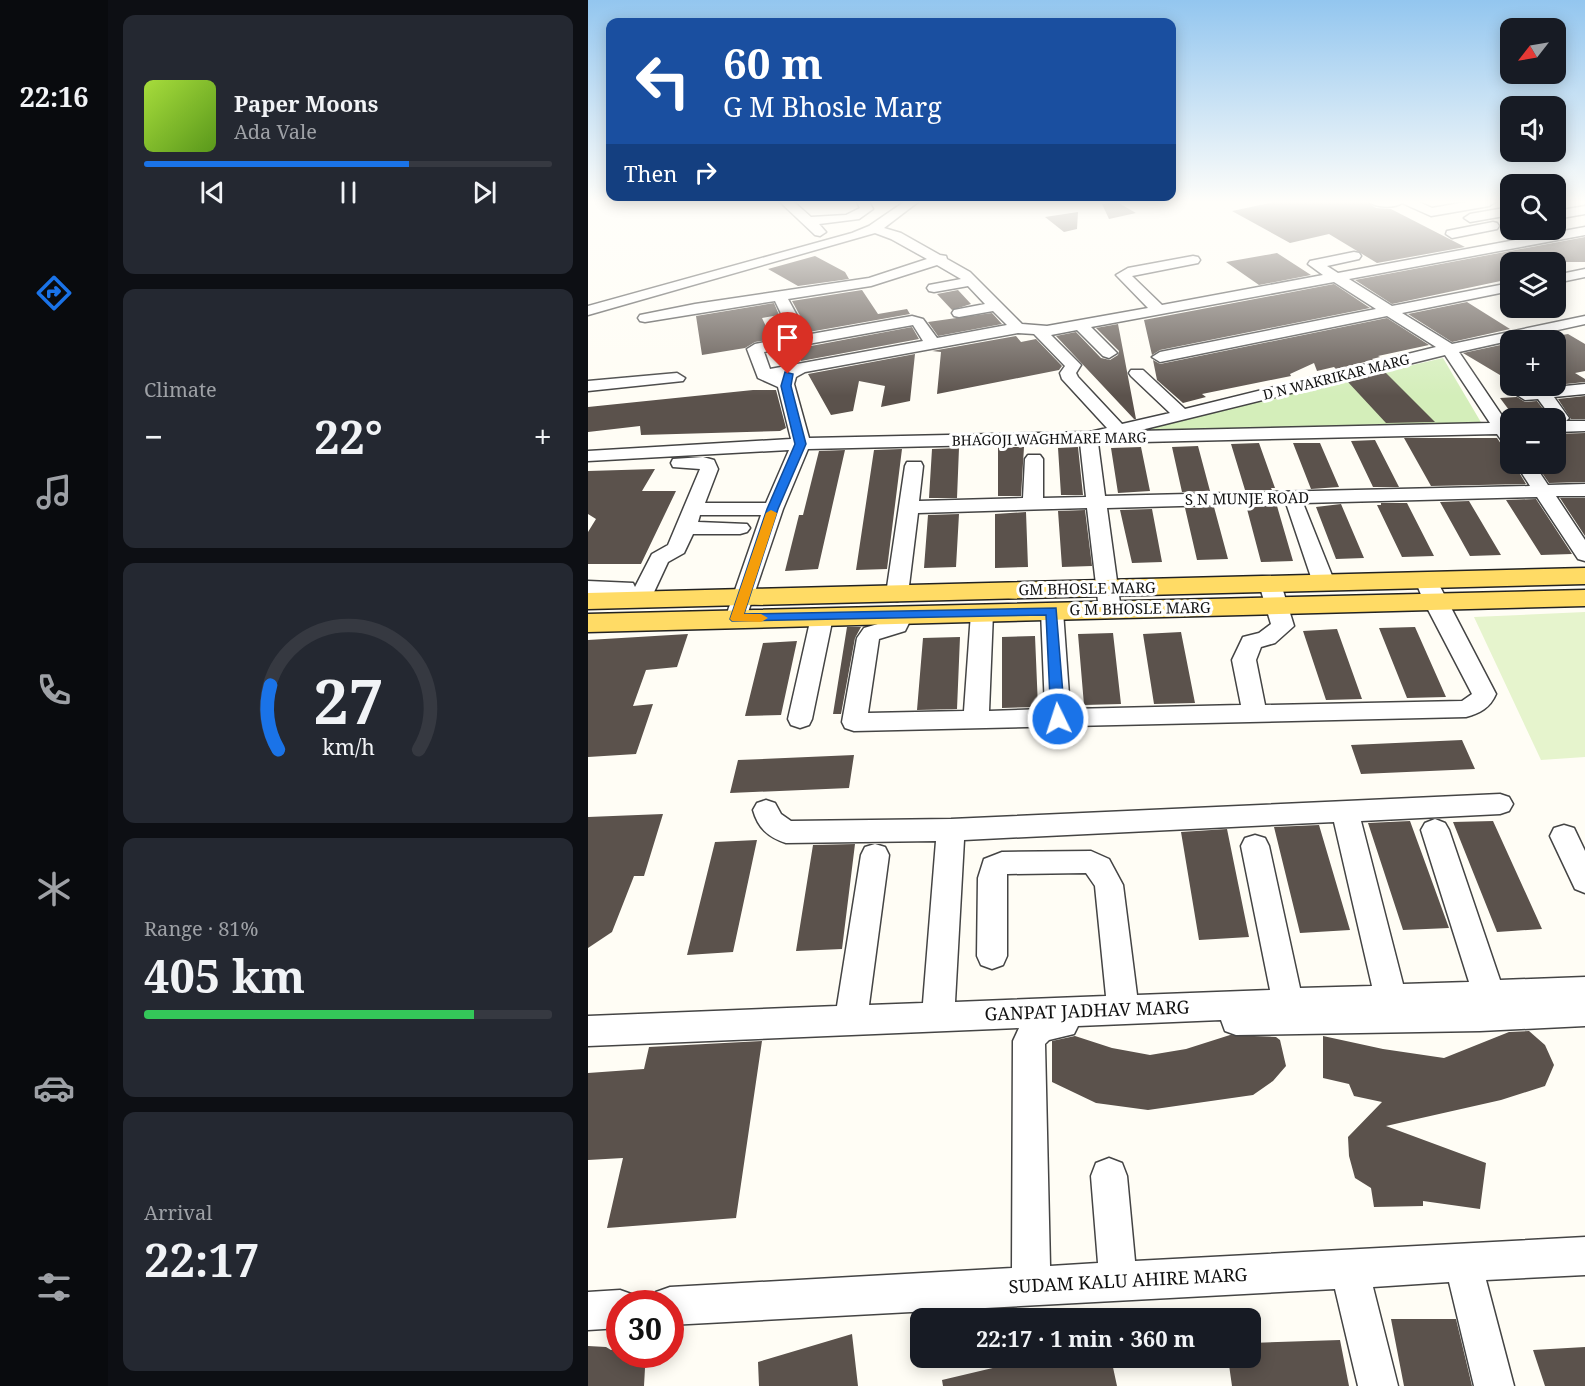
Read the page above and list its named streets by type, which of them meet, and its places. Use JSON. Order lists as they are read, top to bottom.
{
  "streets": {
    "main road": ["GM BHOSLE MARG", "G M BHOSLE MARG"],
    "street": [
      "D N WAKRIKAR MARG",
      "BHAGOJI WAGHMARE MARG",
      "S N MUNJE ROAD",
      "GANPAT JADHAV MARG",
      "SUDAM KALU AHIRE MARG"
    ]
  },
  "crossings": [
    ["D N WAKRIKAR MARG", "BHAGOJI WAGHMARE MARG"],
    ["GM BHOSLE MARG", "G M BHOSLE MARG"]
  ],
  "north": "bottom left",
  "page": {
    "tabs": "22:16",
    "map_buttons": ["+", "−"],
    "turn": ["60 m", "G M Bhosle Marg"],
    "song": ["Paper Moons", "Ada Vale"],
    "then": "Then",
    "tile": [
      "Climate",
      ["Range · 81%", "405 km"],
      ["Arrival", "22:17"]
    ],
    "heat": ["−", "22°", "+"],
    "limit": "30",
    "trip": "22:17 · 1 min · 360 m",
    "gauge": ["27", "km/h"]
  }
}
